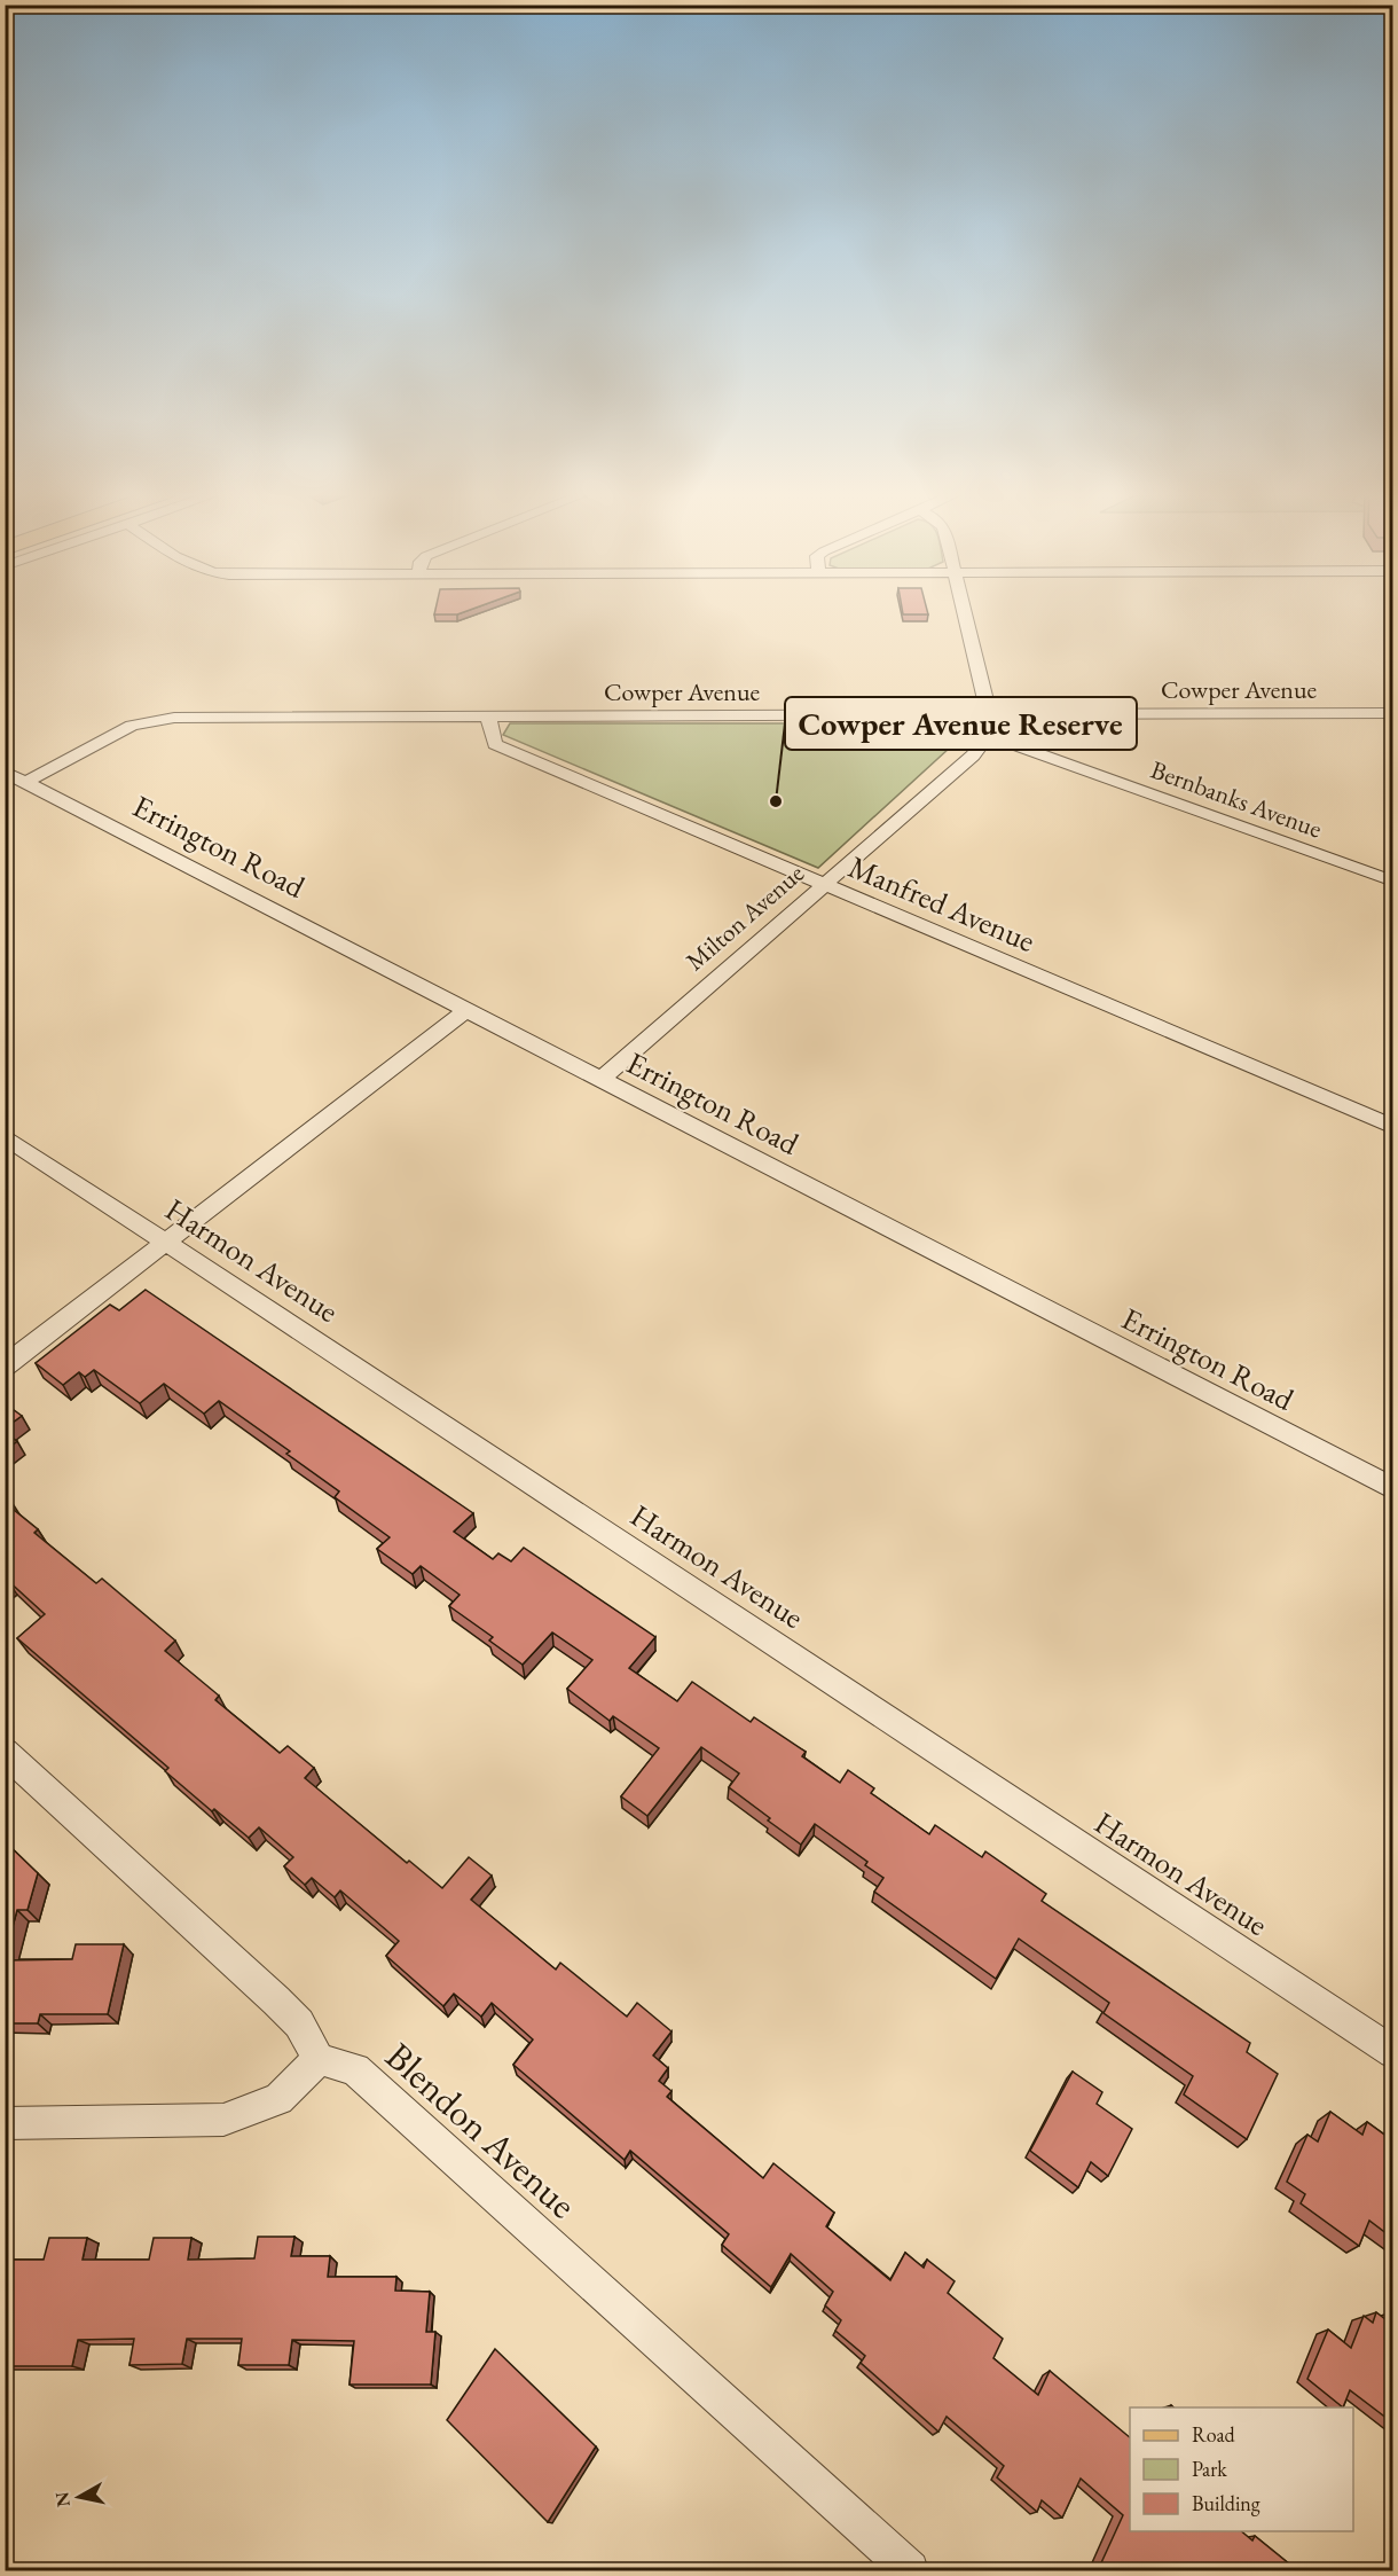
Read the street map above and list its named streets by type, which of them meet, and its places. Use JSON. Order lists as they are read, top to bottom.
{
  "streets": {
    "street": [
      "Cowper Avenue",
      "Bernbanks Avenue",
      "Errington Road",
      "Manfred Avenue",
      "Milton Avenue",
      "Harmon Avenue",
      "Blendon Avenue"
    ]
  },
  "crossings": [
    ["Cowper Avenue", "Errington Road"],
    ["Cowper Avenue", "Manfred Avenue"],
    ["Bernbanks Avenue", "Milton Avenue"],
    ["Errington Road", "Milton Avenue"],
    ["Manfred Avenue", "Milton Avenue"]
  ],
  "places": ["Cowper Avenue Reserve"],
  "legend": ["Road", "Park", "Building"],
  "north": "left"
}
